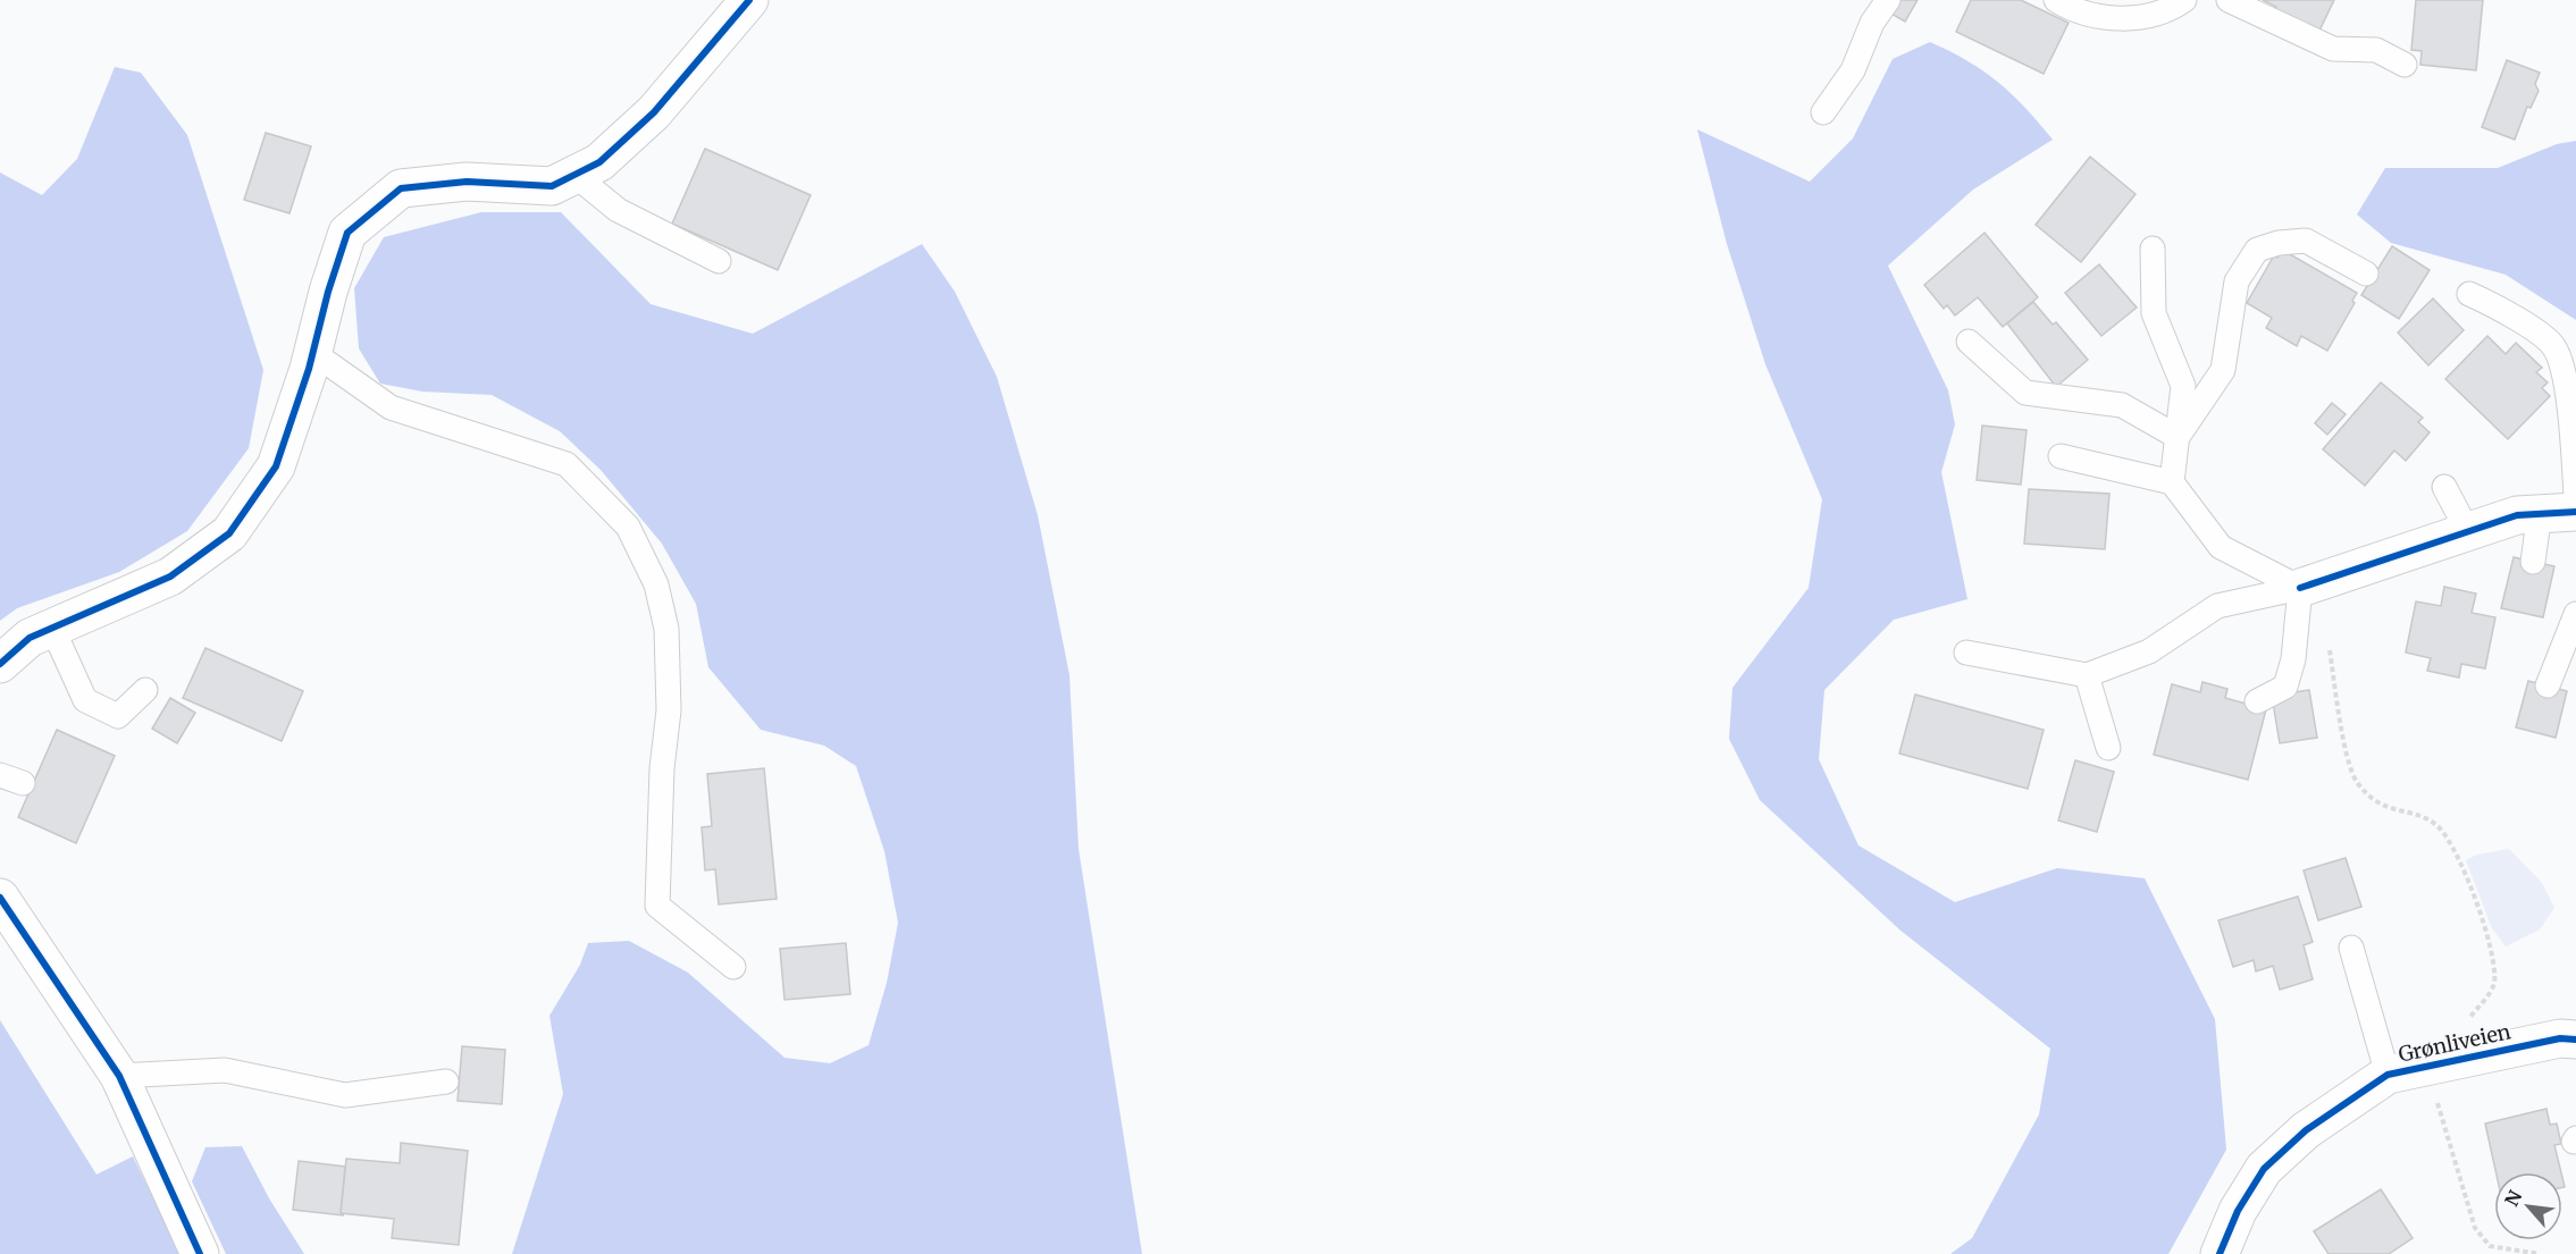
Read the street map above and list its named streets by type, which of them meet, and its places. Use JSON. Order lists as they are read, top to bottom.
{
  "streets": {
    "street": ["Grønliveien"]
  },
  "north": "top left"
}
